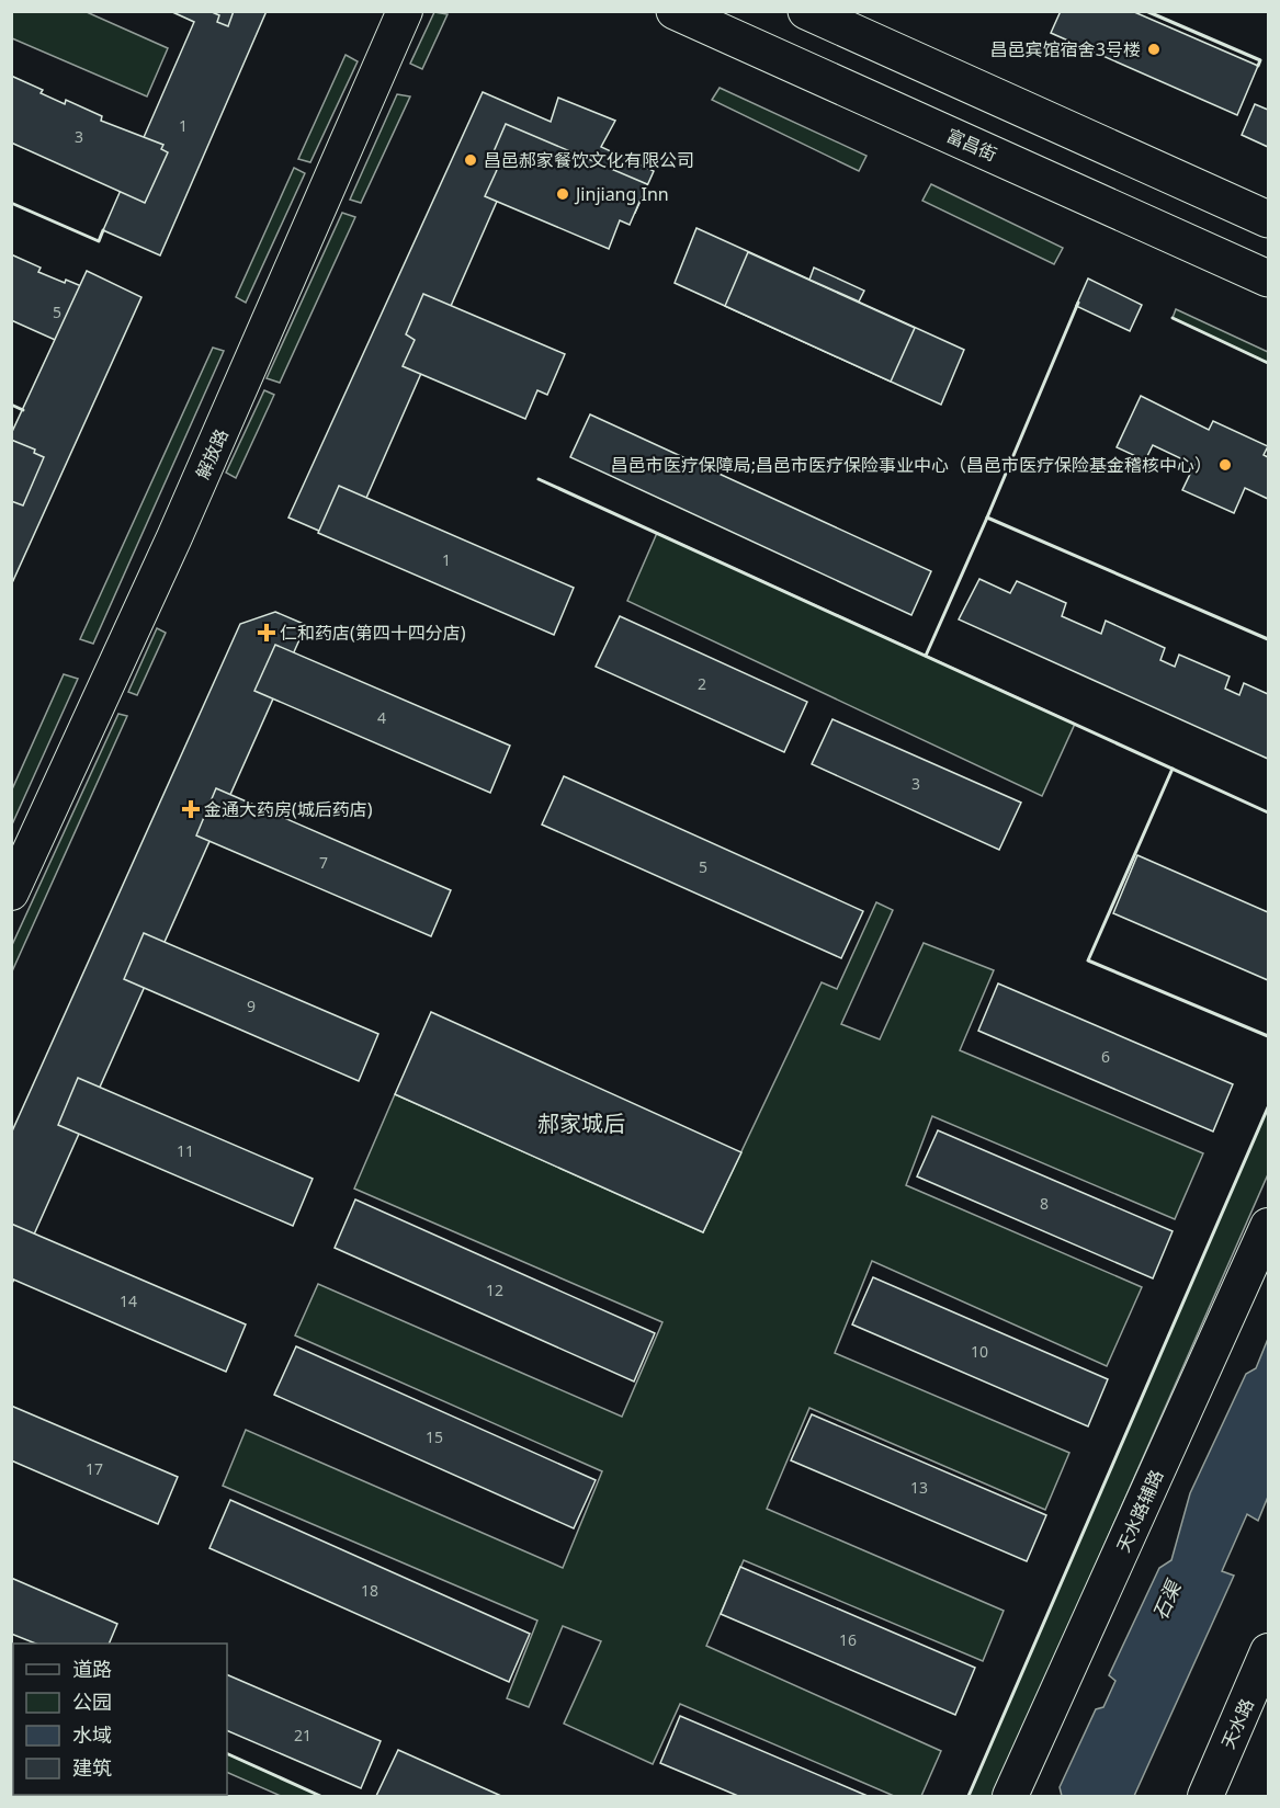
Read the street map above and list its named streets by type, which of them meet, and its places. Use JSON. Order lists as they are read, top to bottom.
{
  "streets": {
    "main road": ["富昌街"],
    "street": ["解放路", "天水路辅路", "天水路"]
  },
  "districts": ["郝家城后"],
  "water": ["石渠"],
  "places": {
    "other": [
      "昌邑宾馆宿舍3号楼",
      "昌邑郝家餐饮文化有限公司",
      "Jinjiang Inn",
      "昌邑市医疗保障局;昌邑市医疗保险事业中心（昌邑市医疗保险基金稽核中心）"
    ],
    "health": ["仁和药店(第四十四分店)", "金通大药房(城后药店)"]
  },
  "house_numbers": [
    "1",
    "3",
    "5",
    "1",
    "2",
    "4",
    "3",
    "7",
    "5",
    "9",
    "6",
    "11",
    "8",
    "12",
    "14",
    "10",
    "15",
    "17",
    "13",
    "18",
    "16",
    "21"
  ],
  "legend": [
    "道路",
    "公园",
    "水域",
    "建筑"
  ]
}
